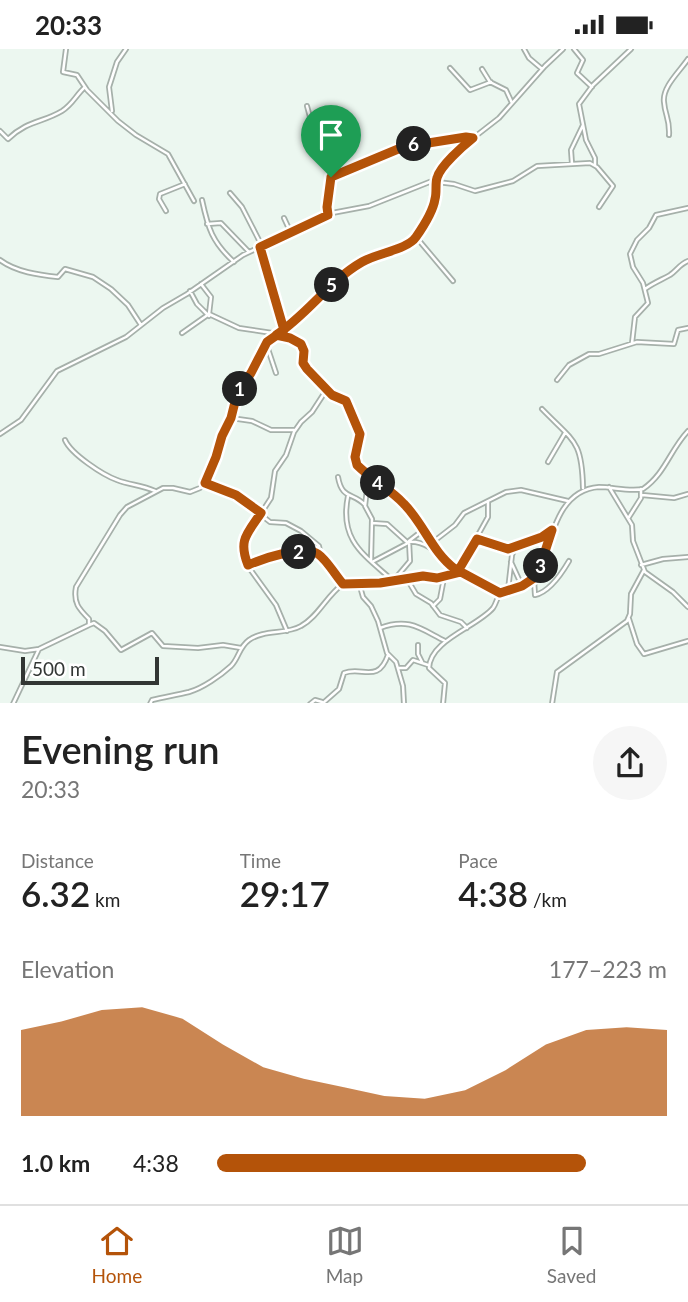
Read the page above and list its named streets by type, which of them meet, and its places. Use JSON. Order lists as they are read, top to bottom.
{
  "scale_bar": "500 m",
  "page": {
    "status": "20:33",
    "pins": [
      "6",
      "5",
      "1",
      "4",
      "2",
      "3"
    ],
    "scale": "500 m",
    "heading": ["Evening run", "20:33"],
    "stats": [
      ["Distance", "6.32 km"],
      ["Time", "29:17"],
      ["Pace", "4:38 /km"]
    ],
    "chart": ["Elevation", "177–223 m"],
    "list": [
      {
        "name": "1.0 km",
        "note": "4:38"
      }
    ],
    "tabs": ["Home", "Map", "Saved"]
  }
}
